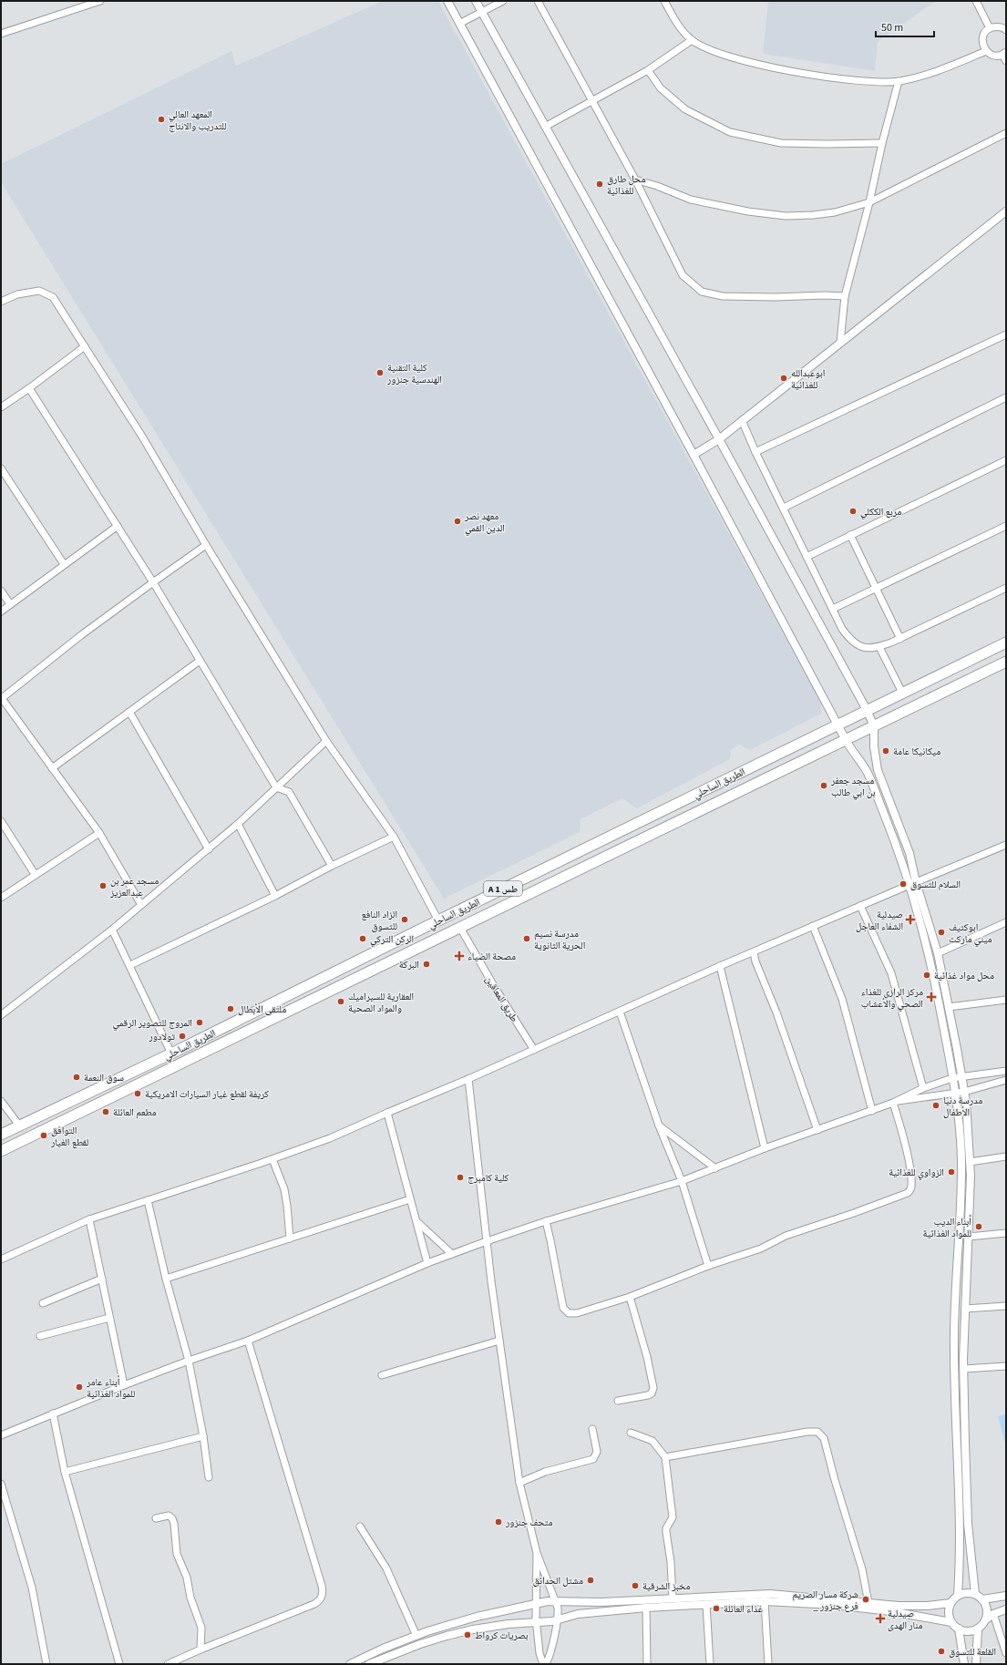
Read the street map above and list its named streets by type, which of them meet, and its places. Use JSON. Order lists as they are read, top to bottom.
{
  "streets": {
    "highway": ["الطريق الساحلي", "A 1 طس"],
    "street": ["طريق المعاقين"]
  },
  "crossings": [
    ["الطريق الساحلي", "طريق المعاقين"]
  ],
  "places": {
    "other": [
      "المعهد العالي للتدريب والانتاج",
      "محل طارق للغذائية",
      "كلية التقنية الهندسية جنزور",
      "ابوعبدالله للغذائية",
      "مربع الككلي",
      "معهد نصر الدين القمي",
      "ميكانيكا عامة",
      "مسجد جعفر بن ابي طالب",
      "السلام للتسوق",
      "مسجد عمر بن عبدالعزيز",
      "الزاد النافع للتسوق",
      "ابوكتيف ميني ماركت",
      "الركن التركي",
      "مدرسة نسيم الحرية الثانوية",
      "البركة",
      "محل مواد غذائية",
      "العقارية للسيراميك والمواد الصحية",
      "ملتقى الأبطال",
      "المروج للتصوير الرقمي",
      "تولادور",
      "سوق النعمة",
      "كريفة لقطع غيار السيارات الامريكية",
      "مدرسة دنيا الأطفال",
      "مطعم العائلة",
      "التوافق لقطع الغيار",
      "الزواوي للغذائية",
      "كلية كامبرج",
      "أبناء الديب للمواد الغذائية",
      "أبناء عامر للمواد الغذائية",
      "متحف جنزور",
      "مشتل الحدائق",
      "مخبز الشرقية",
      "شركة مسار الصريم _ فرع جنزور",
      "غذاء العائلة",
      "بصريات كرواط",
      "القلعة للتسوق"
    ],
    "health": [
      "صيدلية الشفاء العاجل",
      "مصحة الضياء",
      "مركز الرازي للغذاء الصحي والأعشاب",
      "صيدلية منار الهدى"
    ]
  },
  "scale_bar": "50 m"
}
